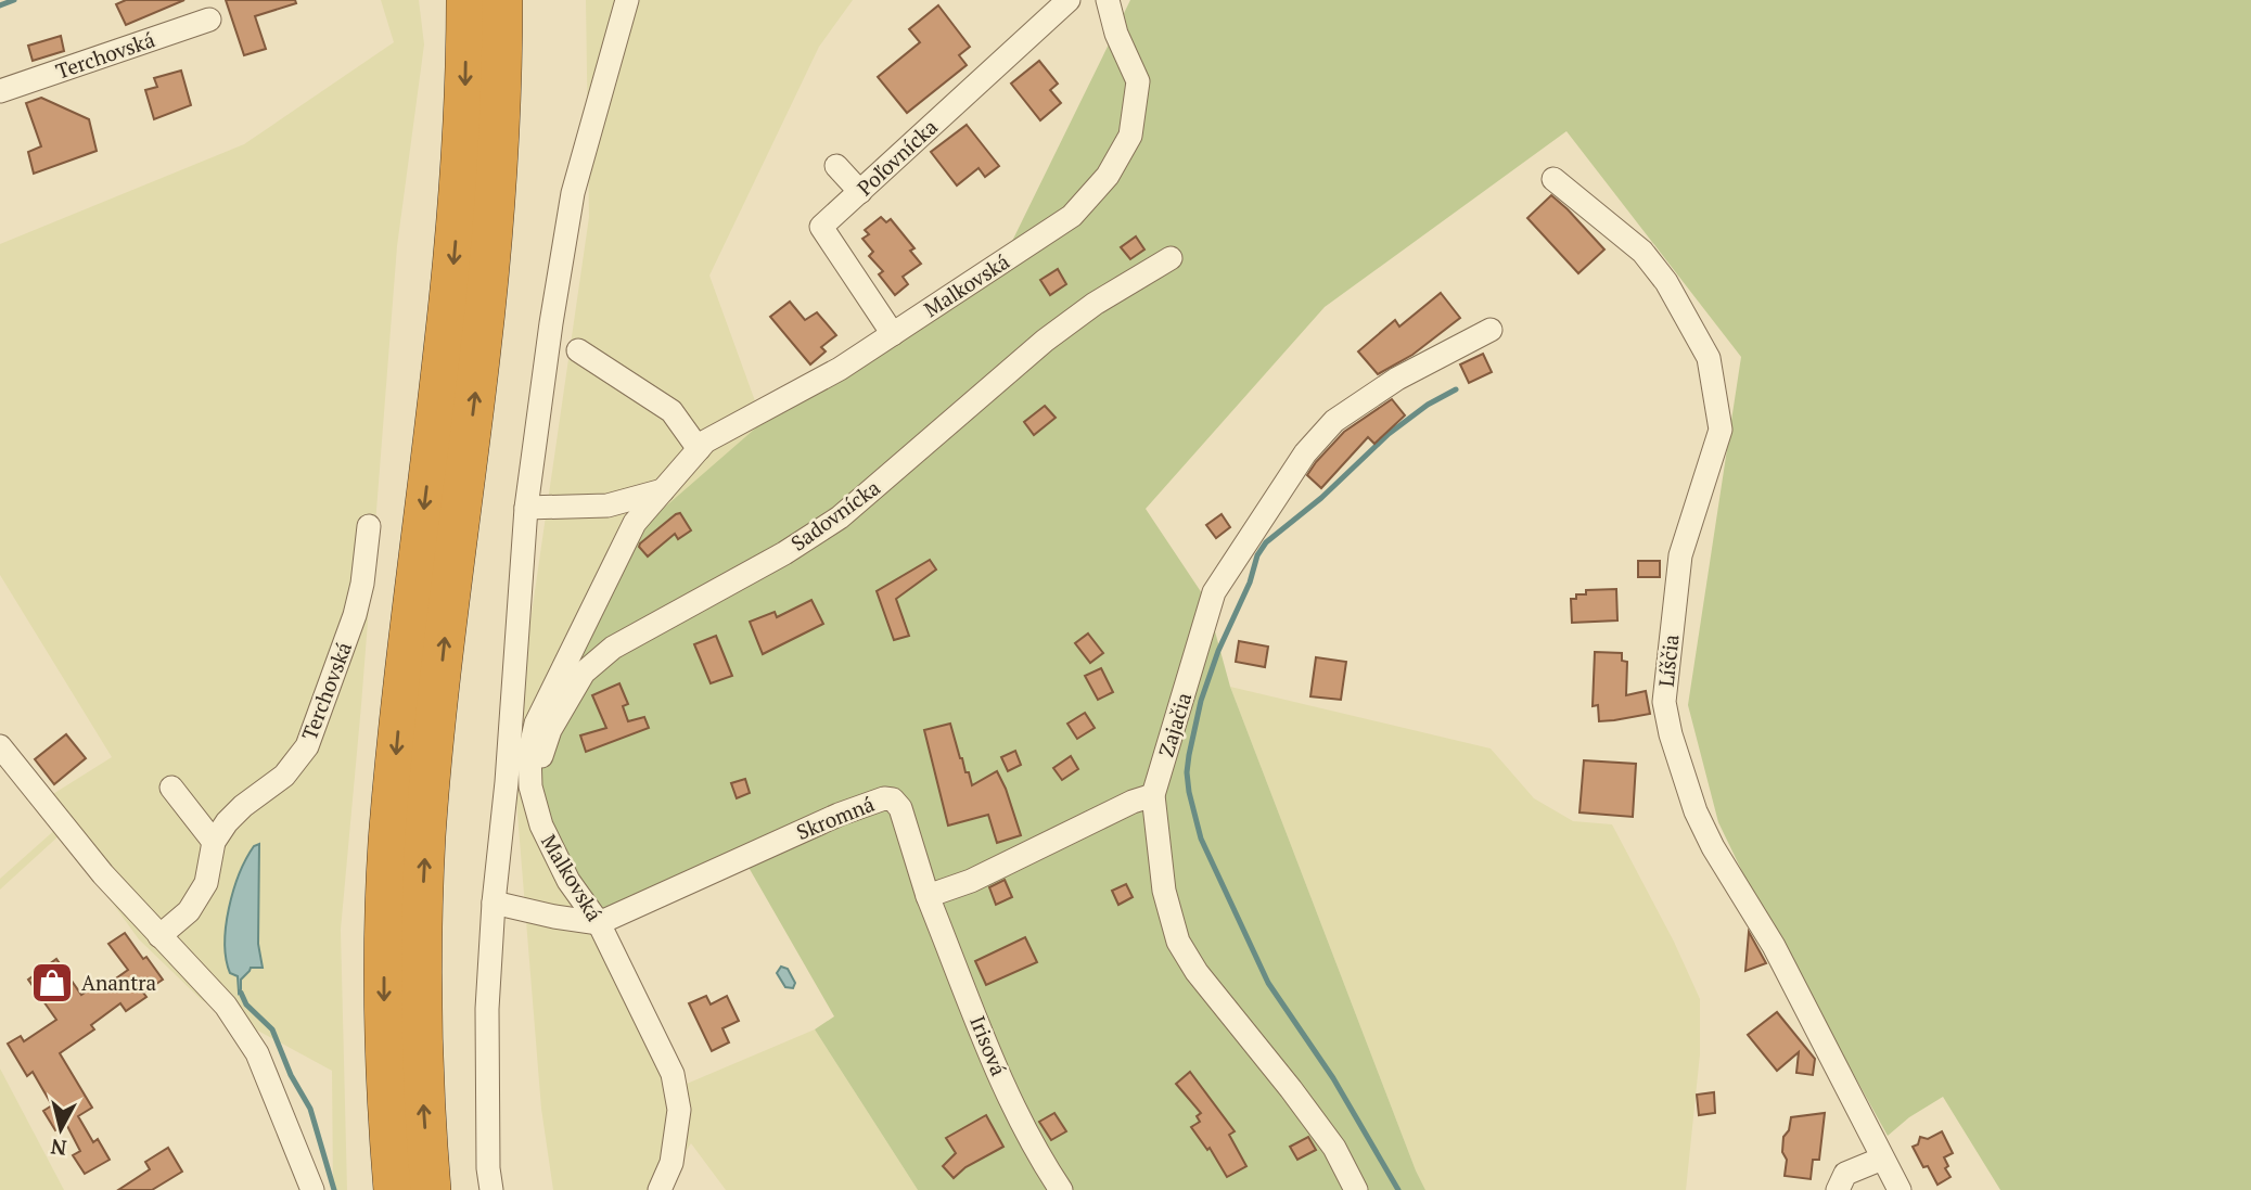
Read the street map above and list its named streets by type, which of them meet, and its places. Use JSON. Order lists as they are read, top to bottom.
{
  "streets": {
    "street": [
      "Terchovská",
      "Poľovnícka",
      "Malkovská",
      "Sadovnícka",
      "Líščia",
      "Zajačia",
      "Skromná",
      "Irisová"
    ]
  },
  "crossings": [
    ["Poľovnícka", "Malkovská"],
    ["Malkovská", "Sadovnícka"],
    ["Malkovská", "Skromná"],
    ["Skromná", "Irisová"]
  ],
  "places": {
    "shop": ["Anantra"]
  },
  "north": "bottom"
}
